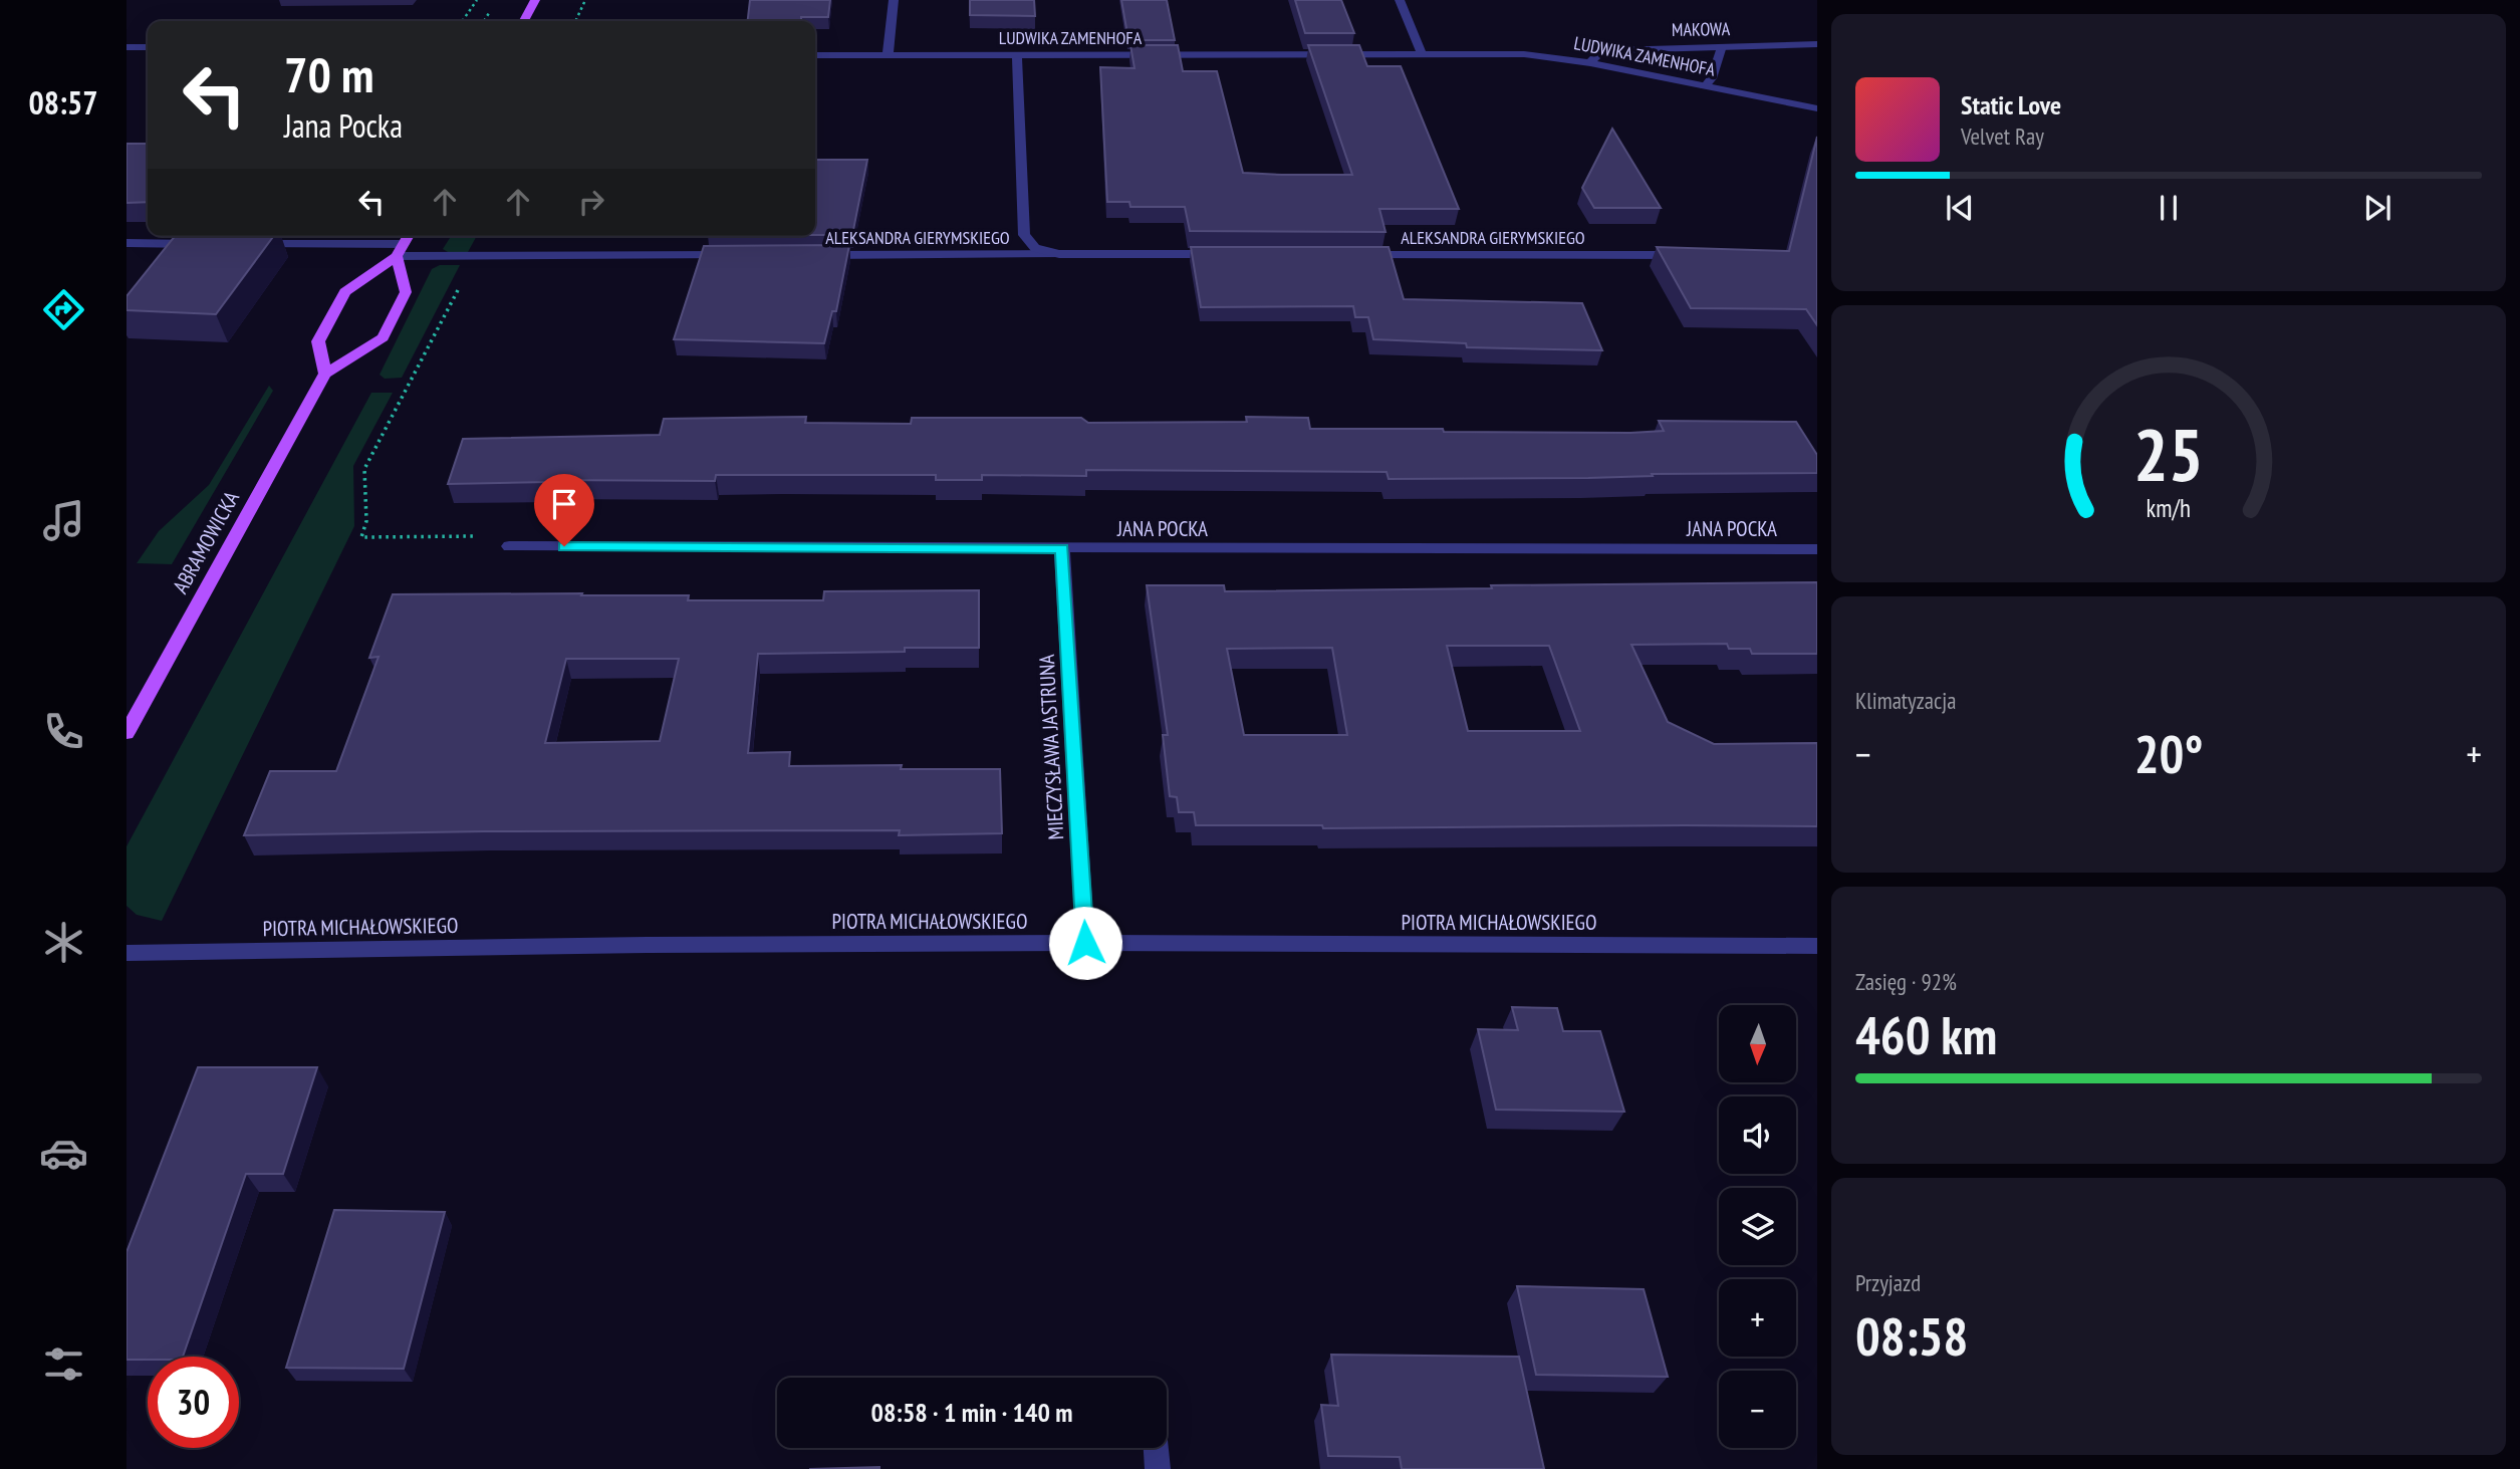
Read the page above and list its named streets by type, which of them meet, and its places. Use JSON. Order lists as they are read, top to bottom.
{
  "streets": {
    "main road": ["ABRAMOWICKA"],
    "street": [
      "MAKOWA",
      "LUDWIKA ZAMENHOFA",
      "ALEKSANDRA GIERYMSKIEGO",
      "JANA POCKA",
      "MIECZYSŁAWA JASTRUNA",
      "PIOTRA MICHAŁOWSKIEGO"
    ]
  },
  "crossings": [
    ["MAKOWA", "LUDWIKA ZAMENHOFA"],
    ["LUDWIKA ZAMENHOFA", "ALEKSANDRA GIERYMSKIEGO"],
    ["JANA POCKA", "MIECZYSŁAWA JASTRUNA"],
    ["MIECZYSŁAWA JASTRUNA", "PIOTRA MICHAŁOWSKIEGO"]
  ],
  "north": "bottom",
  "page": {
    "tabs": "08:57",
    "turn": ["70 m", "Jana Pocka"],
    "song": ["Static Love", "Velvet Ray"],
    "tile": [
      "Klimatyzacja",
      ["Zasięg · 92%", "460 km"],
      ["Przyjazd", "08:58"]
    ],
    "heat": ["−", "20°", "+"],
    "map_buttons": ["+", "−"],
    "limit": "30",
    "trip": "08:58 · 1 min · 140 m",
    "gauge": ["25", "km/h"]
  }
}
